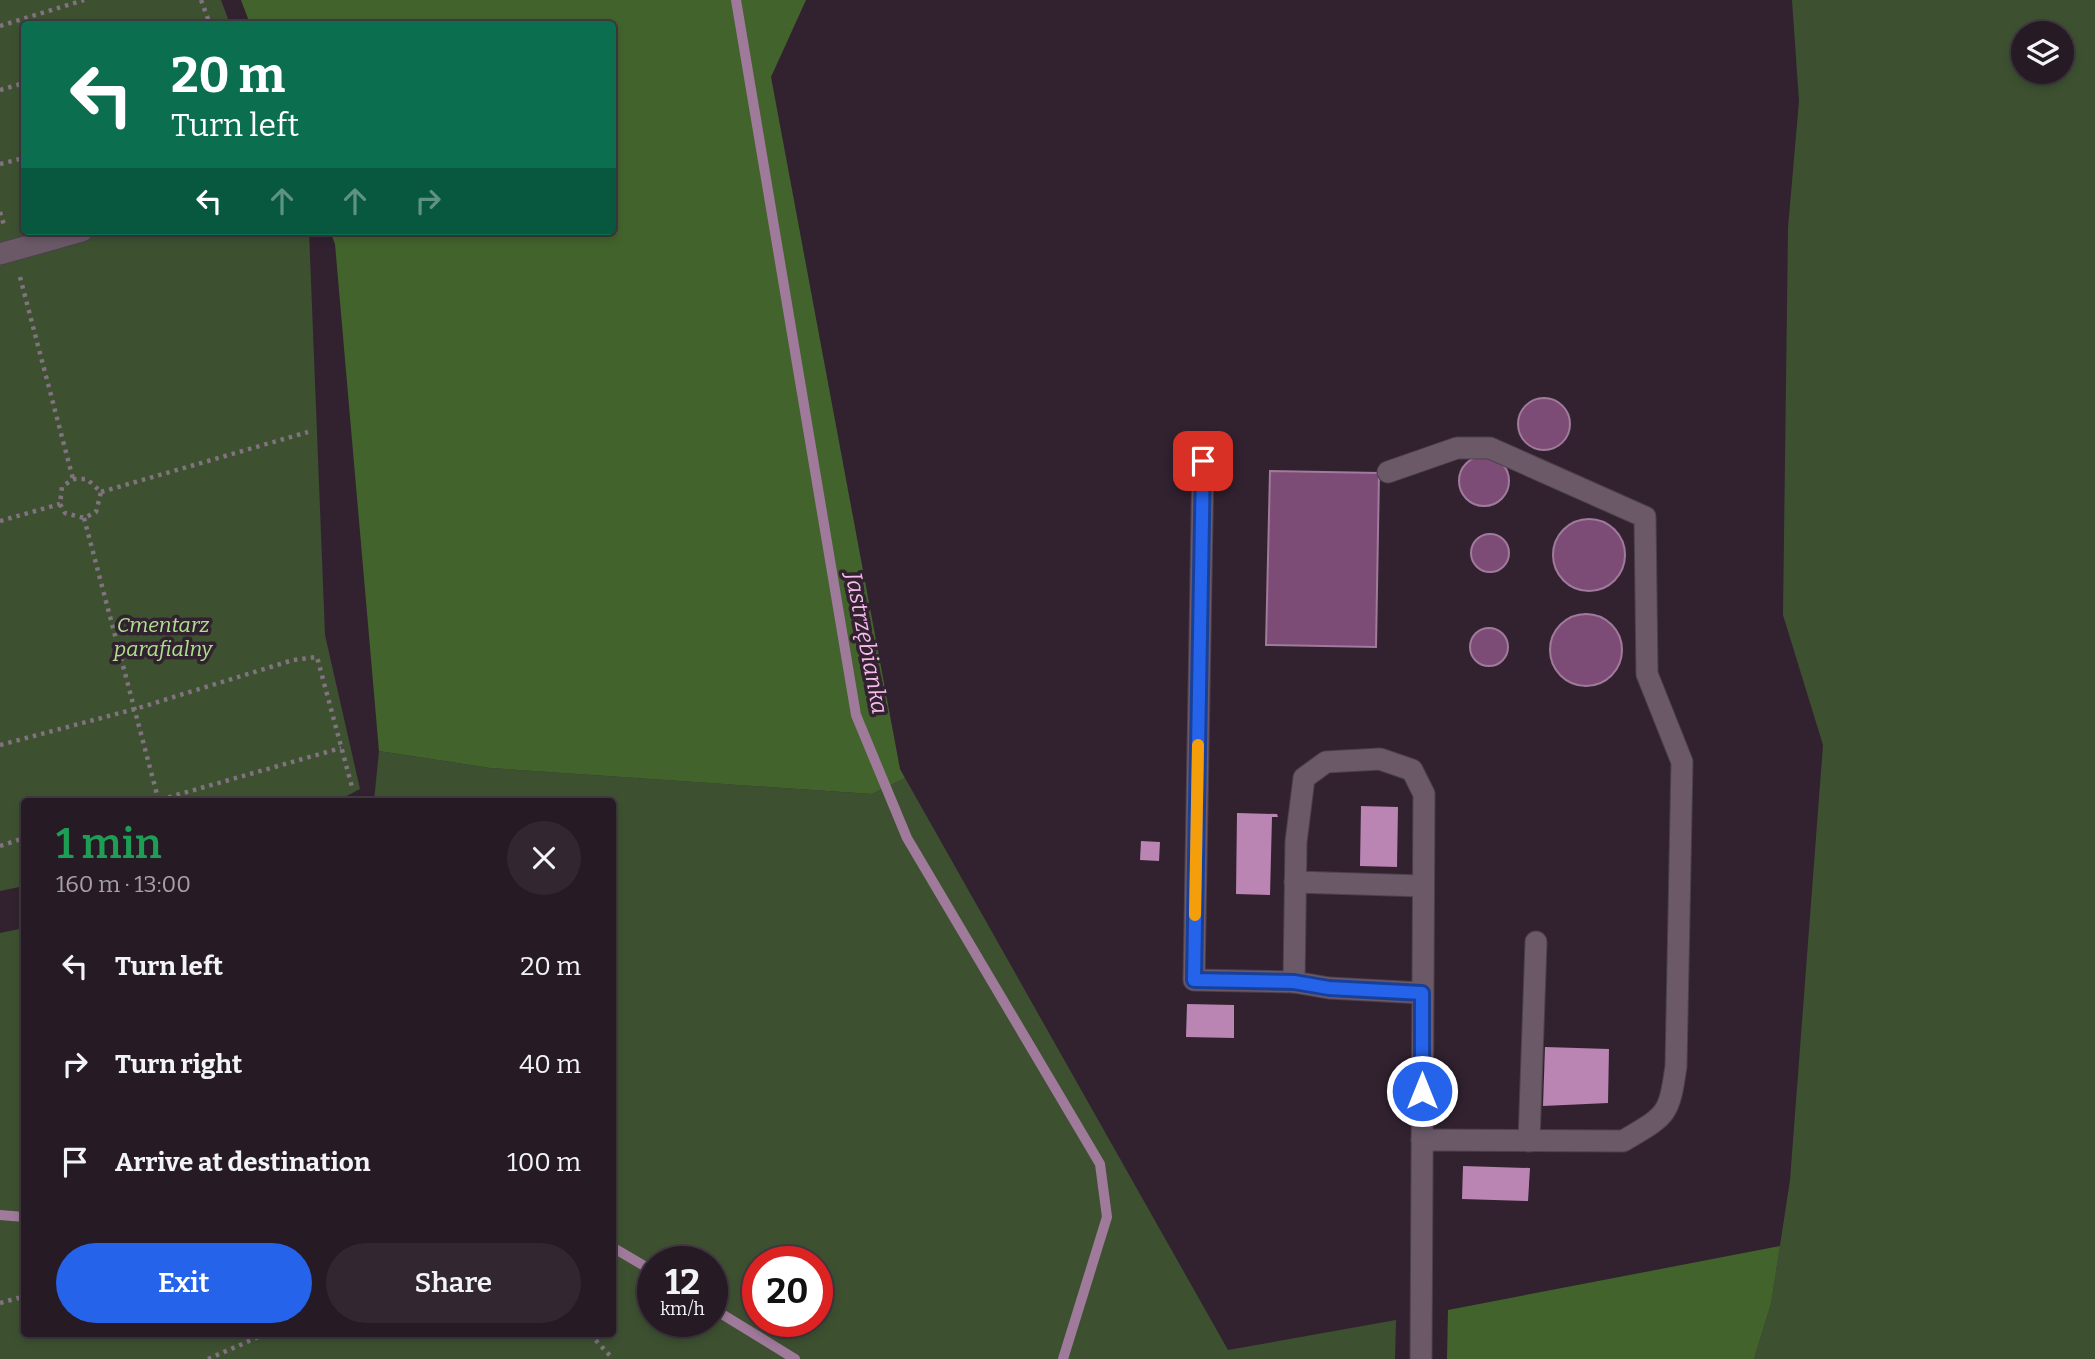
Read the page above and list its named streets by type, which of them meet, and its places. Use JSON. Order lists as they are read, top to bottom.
{
  "water": ["Jastrzębianka"],
  "parks": ["Cmentarz parafialny"],
  "page": {
    "turn": ["20 m", "Turn left"],
    "heading": ["1 min", "160 m · 13:00"],
    "list": [
      {
        "name": "Turn left",
        "value": "20 m"
      },
      {
        "name": "Turn right",
        "value": "40 m"
      },
      {
        "name": "Arrive at destination",
        "value": "100 m"
      }
    ],
    "buttons": ["Exit", "Share"],
    "speed": "12 km/h",
    "limit": "20"
  }
}
